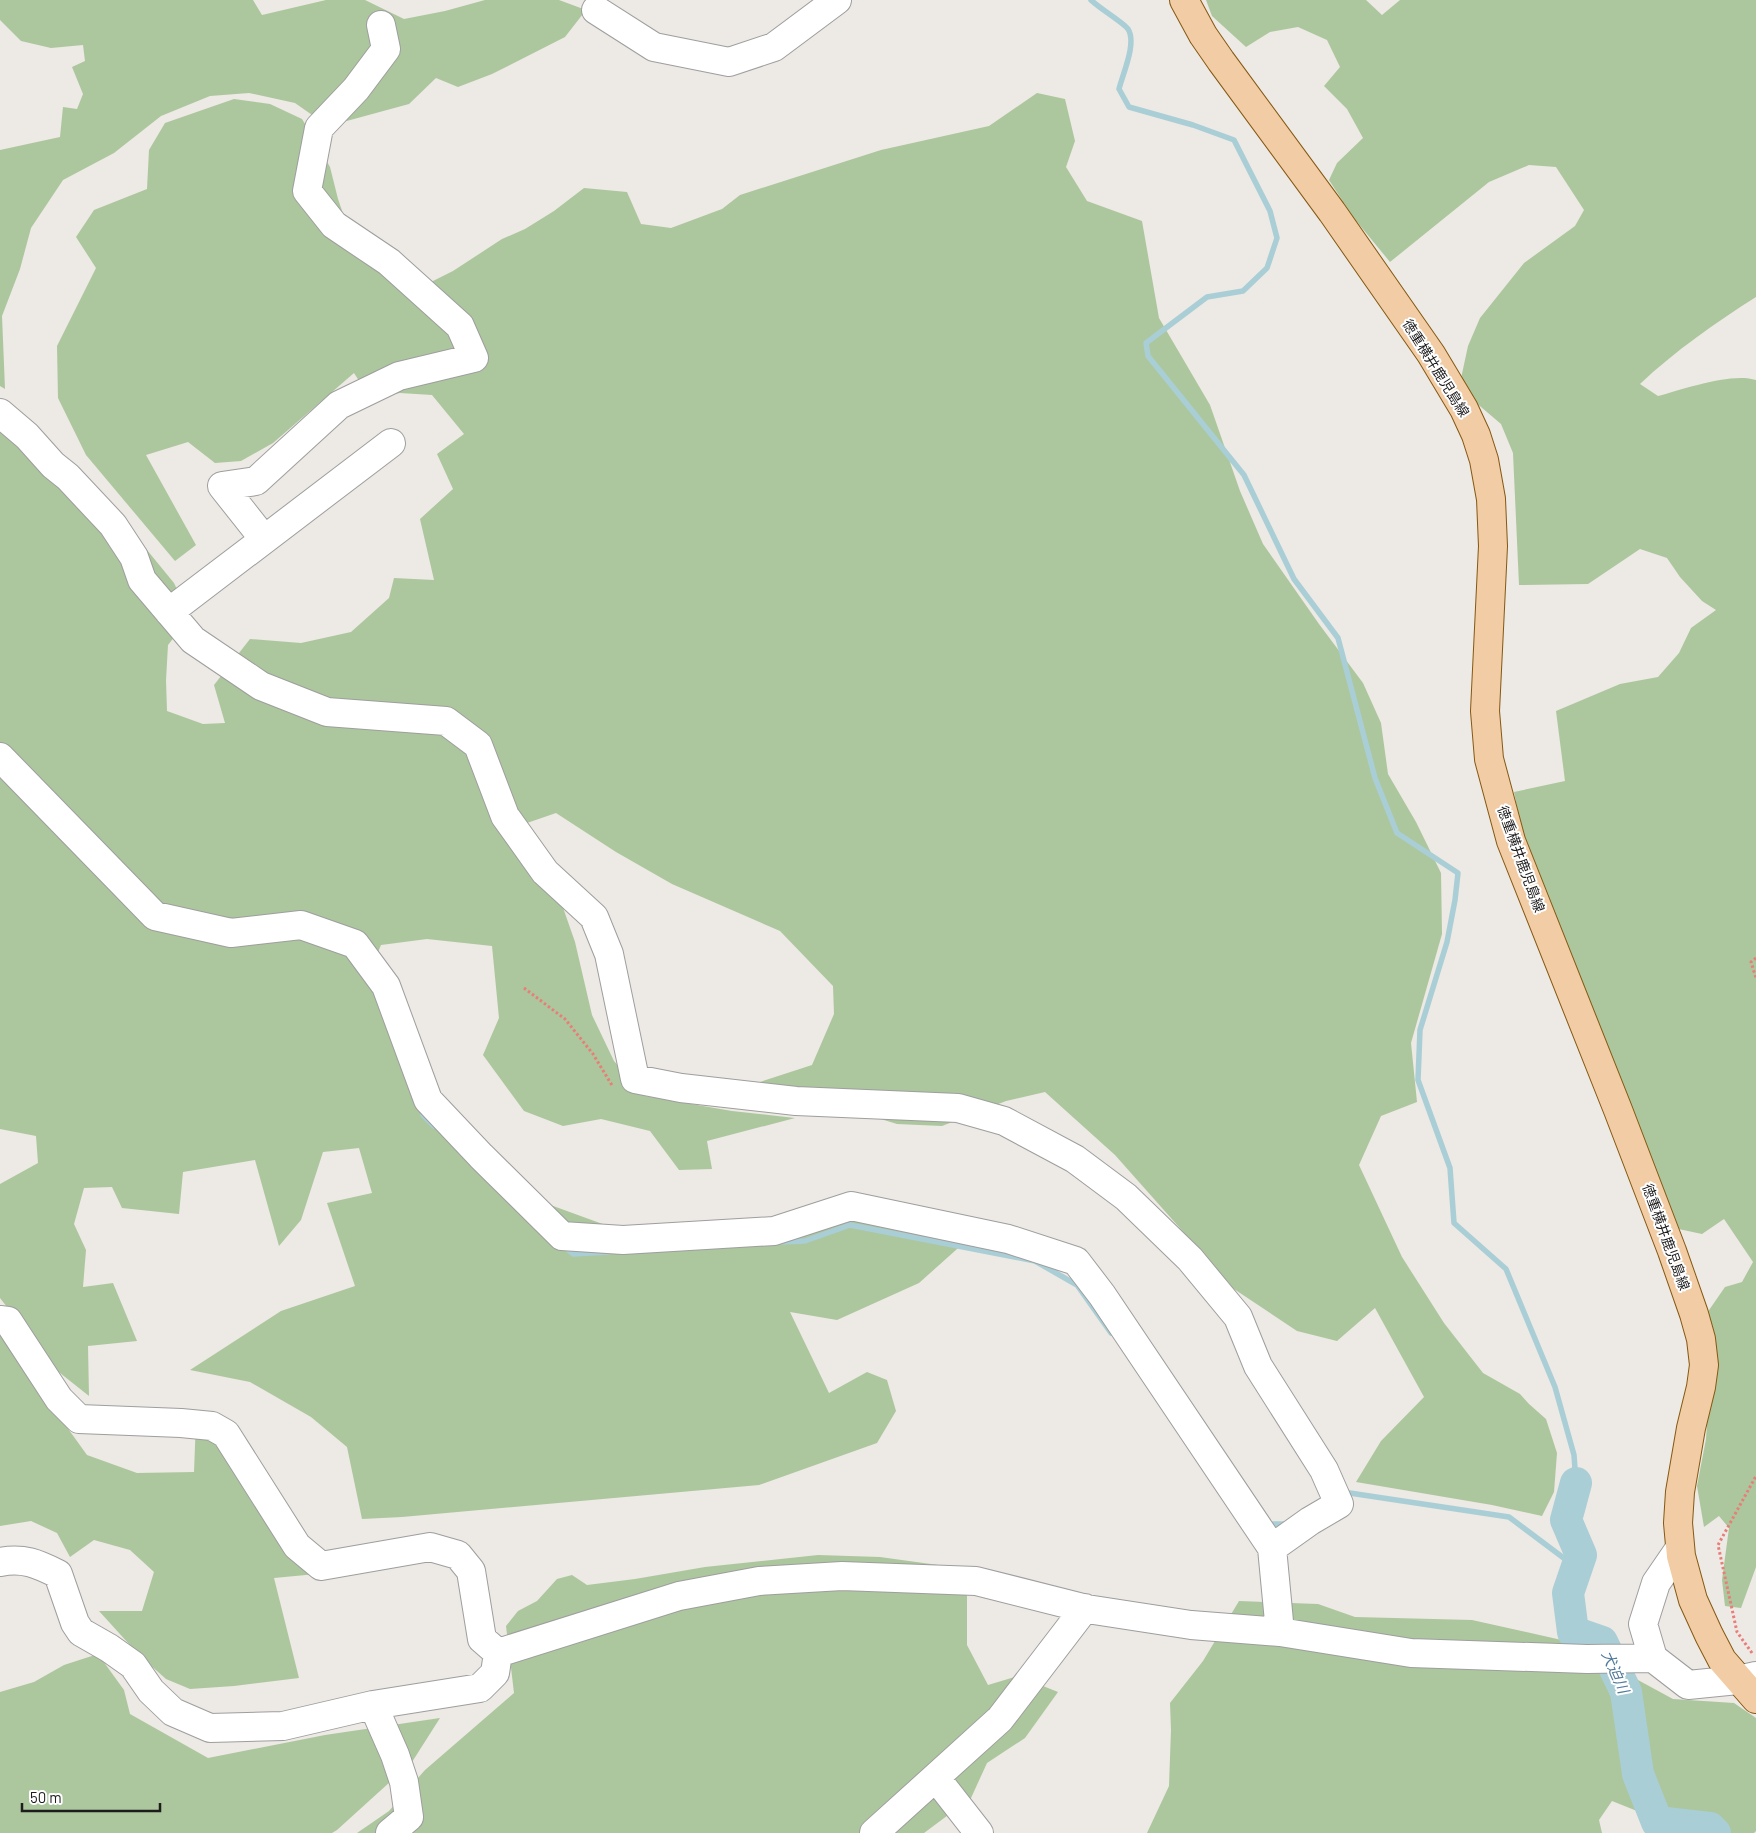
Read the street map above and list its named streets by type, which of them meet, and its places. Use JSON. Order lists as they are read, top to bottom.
{
  "streets": {
    "main road": ["徳重横井鹿児島線"]
  },
  "water": ["犬迫川"],
  "scale_bar": "50 m"
}
